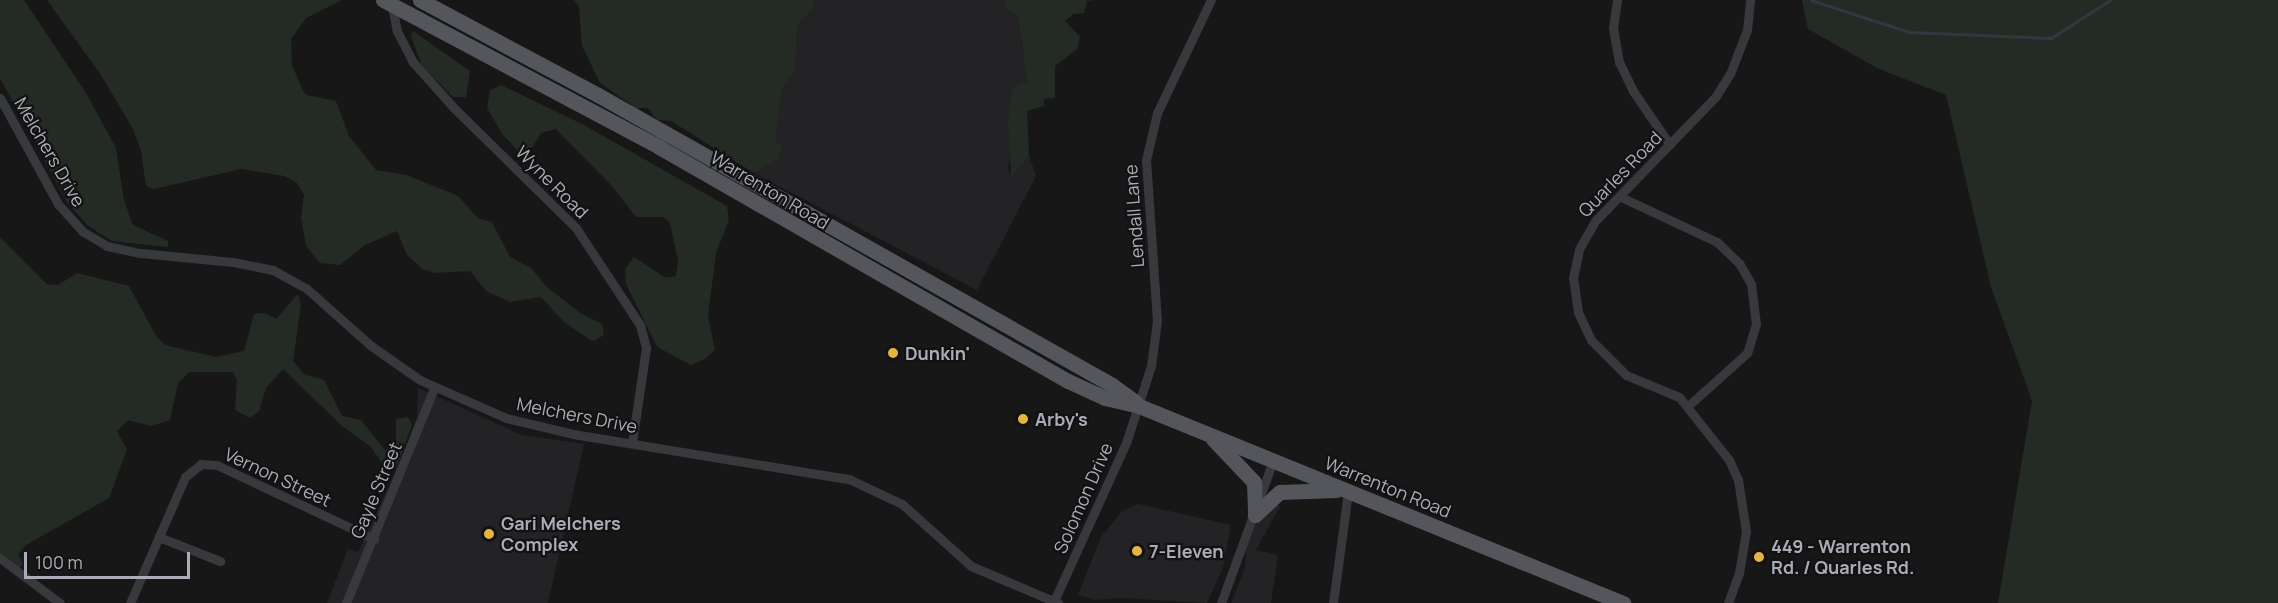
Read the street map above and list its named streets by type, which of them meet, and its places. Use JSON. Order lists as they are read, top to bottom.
{
  "streets": {
    "main road": ["Warrenton Road"],
    "street": [
      "Melchers Drive",
      "Quarles Road",
      "Wyne Road",
      "Lendall Lane",
      "Vernon Street",
      "Gayle Street",
      "Solomon Drive"
    ]
  },
  "crossings": [
    ["Melchers Drive", "Wyne Road"],
    ["Melchers Drive", "Gayle Street"],
    ["Melchers Drive", "Solomon Drive"],
    ["Wyne Road", "Warrenton Road"],
    ["Warrenton Road", "Lendall Lane"],
    ["Warrenton Road", "Solomon Drive"],
    ["Lendall Lane", "Solomon Drive"],
    ["Vernon Street", "Gayle Street"]
  ],
  "places": [
    "Dunkin'",
    "Arby's",
    "Gari Melchers Complex",
    "7-Eleven",
    "449 - Warrenton Rd. / Quarles Rd."
  ],
  "scale_bar": "100 m"
}
